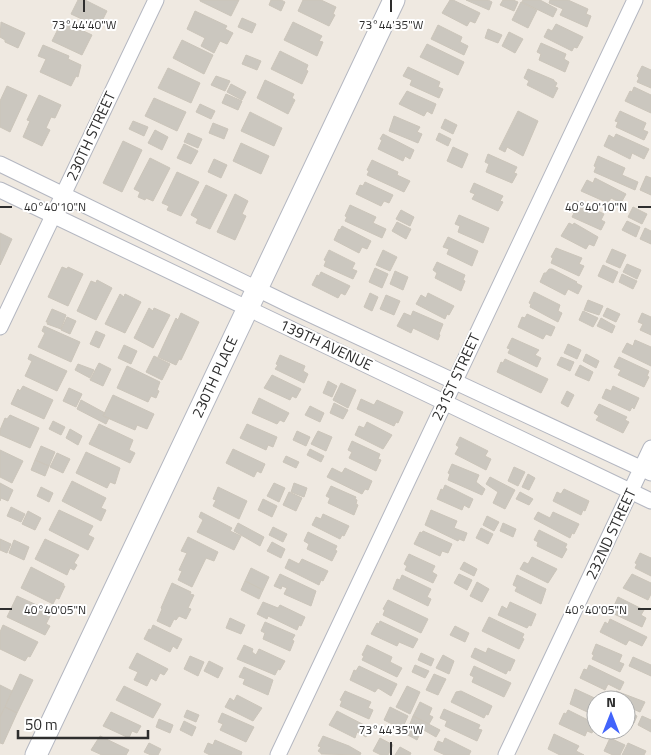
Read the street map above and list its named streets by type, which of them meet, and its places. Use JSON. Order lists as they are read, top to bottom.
{
  "streets": {
    "street": [
      "230TH STREET",
      "139TH AVENUE",
      "230TH PLACE",
      "231ST STREET",
      "232ND STREET"
    ]
  },
  "crossings": [
    ["230TH STREET", "139TH AVENUE"],
    ["139TH AVENUE", "230TH PLACE"],
    ["139TH AVENUE", "231ST STREET"],
    ["139TH AVENUE", "232ND STREET"]
  ],
  "scale_bar": "50 m",
  "north": "top",
  "coordinates": [
    "73°44'40\"W",
    "73°44'35\"W",
    "40°40'10\"N",
    "40°40'05\"N"
  ]
}
